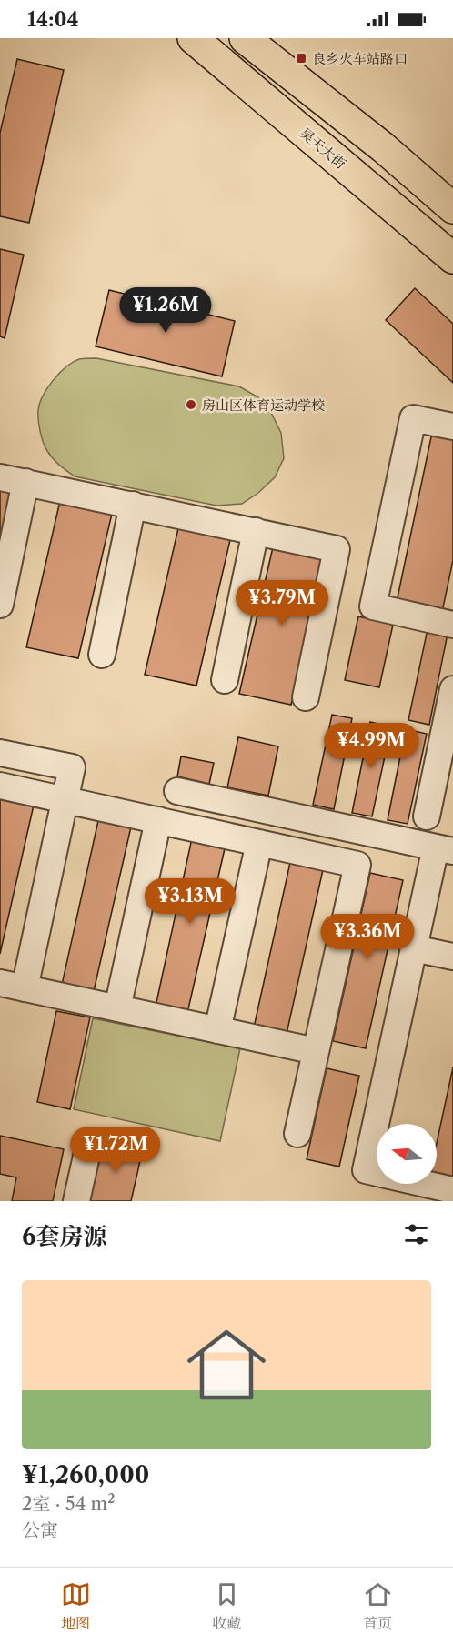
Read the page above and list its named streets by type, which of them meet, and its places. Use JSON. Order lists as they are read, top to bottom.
{
  "streets": {
    "main road": ["昊天大街"]
  },
  "places": {
    "transit": ["良乡火车站路口"],
    "other": ["房山区体育运动学校"]
  },
  "north": "left",
  "page": {
    "status": "14:04",
    "price": [
      "¥1.26M",
      "¥3.79M",
      "¥4.99M",
      "¥3.13M",
      "¥3.36M",
      "¥1.72M"
    ],
    "heading": "6套房源",
    "list": [
      {
        "name": "¥1,260,000",
        "note": "2室 · 54 m² · 公寓"
      }
    ],
    "tabs": ["地图", "收藏", "首页"]
  }
}
